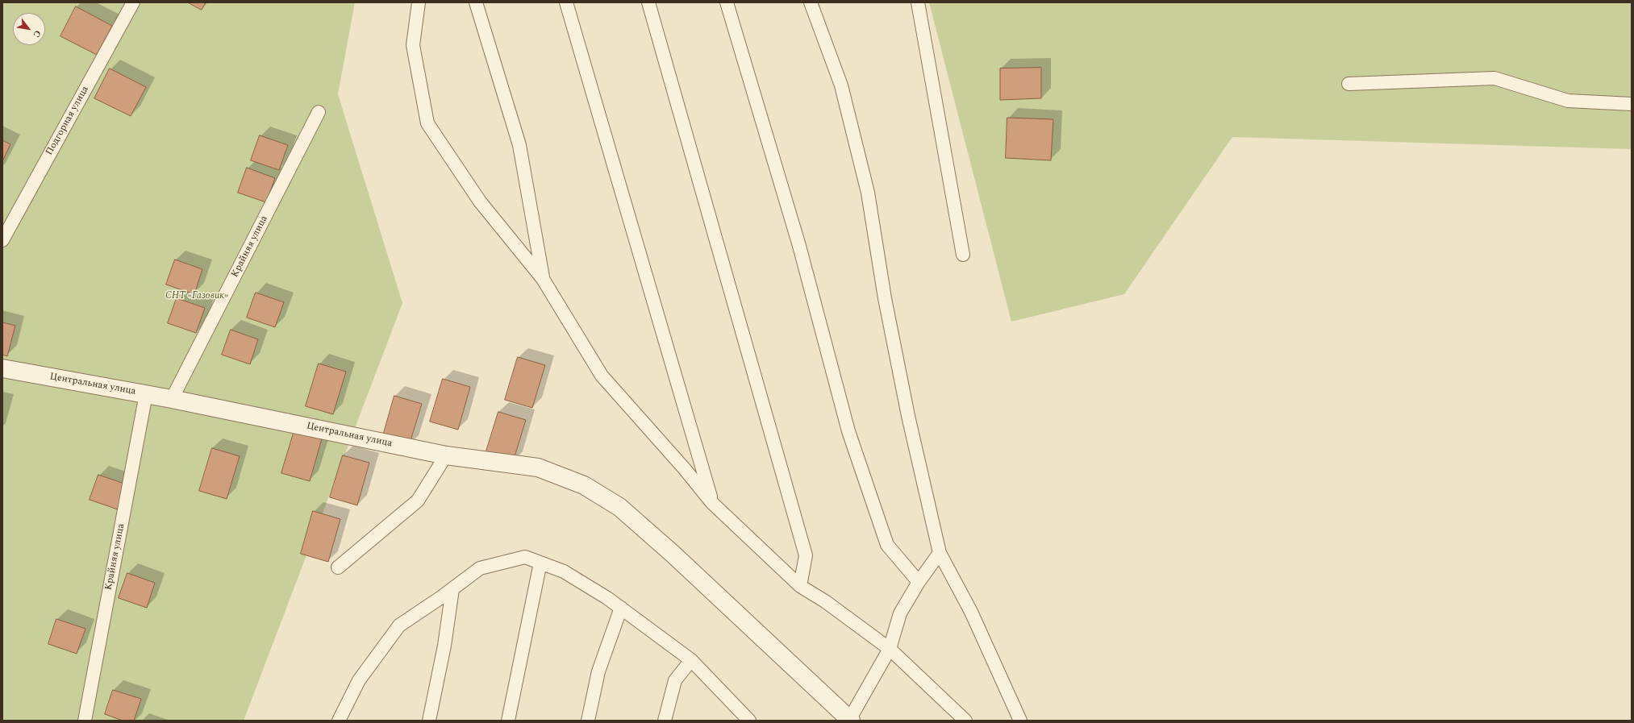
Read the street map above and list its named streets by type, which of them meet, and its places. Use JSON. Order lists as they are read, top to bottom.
{
  "streets": {
    "street": ["Центральная улица"],
    "lane": ["Подгорная улица", "Крайняя улица"]
  },
  "crossings": [
    ["Крайняя улица", "Центральная улица"]
  ],
  "parks": ["СНТ «Газовик»"],
  "north": "bottom right"
}
